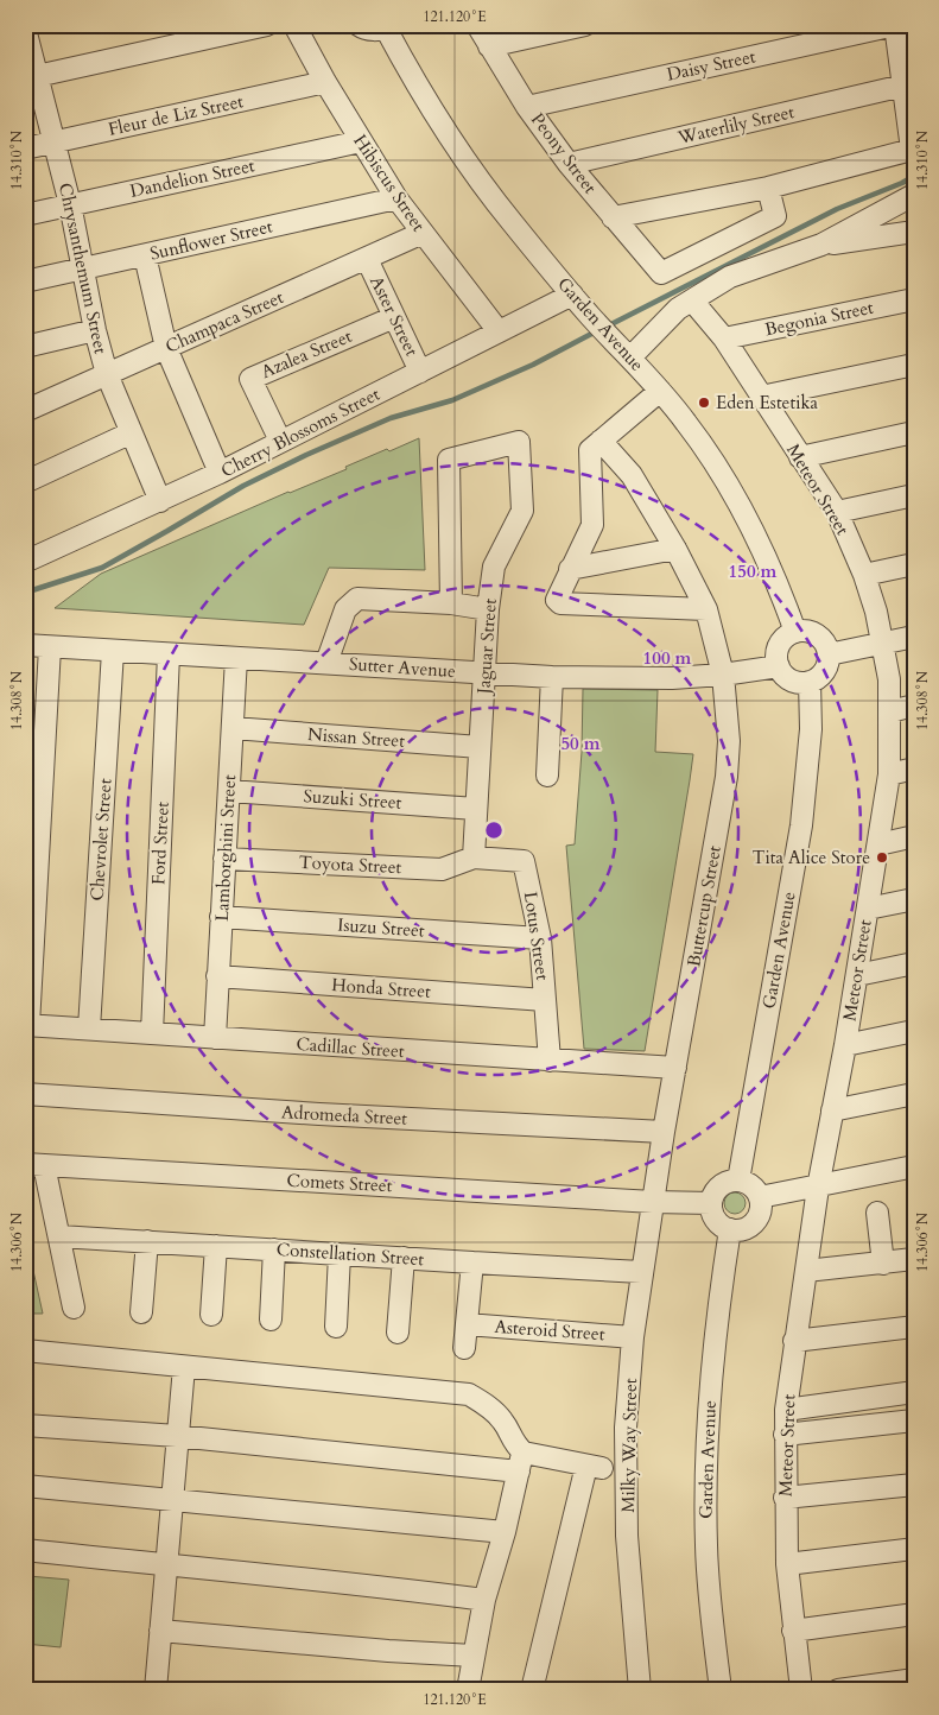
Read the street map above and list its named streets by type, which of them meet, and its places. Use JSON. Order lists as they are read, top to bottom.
{
  "streets": {
    "street": [
      "Daisy Street",
      "Fleur de Liz Street",
      "Waterlily Street",
      "Peony Street",
      "Dandelion Street",
      "Hibiscus Street",
      "Sunflower Street",
      "Chrysanthemum Street",
      "Aster Street",
      "Begonia Street",
      "Champaca Street",
      "Garden Avenue",
      "Azalea Street",
      "Cherry Blossoms Street",
      "Meteor Street",
      "Jaguar Street",
      "Sutter Avenue",
      "Nissan Street",
      "Suzuki Street",
      "Chevrolet Street",
      "Ford Street",
      "Lamborghini Street",
      "Toyota Street",
      "Buttercup Street",
      "Isuzu Street",
      "Lotus Street",
      "Honda Street",
      "Cadillac Street",
      "Adromeda Street",
      "Comets Street",
      "Constellation Street",
      "Asteroid Street",
      "Milky Way Street"
    ]
  },
  "crossings": [
    ["Daisy Street", "Peony Street"],
    ["Fleur de Liz Street", "Hibiscus Street"],
    ["Fleur de Liz Street", "Chrysanthemum Street"],
    ["Waterlily Street", "Peony Street"],
    ["Dandelion Street", "Hibiscus Street"],
    ["Dandelion Street", "Chrysanthemum Street"],
    ["Hibiscus Street", "Sunflower Street"],
    ["Hibiscus Street", "Champaca Street"],
    ["Hibiscus Street", "Cherry Blossoms Street"],
    ["Sunflower Street", "Chrysanthemum Street"],
    ["Chrysanthemum Street", "Champaca Street"],
    ["Chrysanthemum Street", "Cherry Blossoms Street"],
    ["Aster Street", "Champaca Street"],
    ["Aster Street", "Azalea Street"],
    ["Aster Street", "Cherry Blossoms Street"],
    ["Begonia Street", "Meteor Street"],
    ["Garden Avenue", "Cherry Blossoms Street"],
    ["Garden Avenue", "Sutter Avenue"],
    ["Garden Avenue", "Comets Street"],
    ["Azalea Street", "Cherry Blossoms Street"],
    ["Jaguar Street", "Sutter Avenue"],
    ["Jaguar Street", "Nissan Street"],
    ["Jaguar Street", "Suzuki Street"],
    ["Jaguar Street", "Toyota Street"],
    ["Jaguar Street", "Lotus Street"],
    ["Sutter Avenue", "Chevrolet Street"],
    ["Sutter Avenue", "Ford Street"],
    ["Sutter Avenue", "Lamborghini Street"],
    ["Sutter Avenue", "Buttercup Street"],
    ["Nissan Street", "Lamborghini Street"],
    ["Suzuki Street", "Lamborghini Street"],
    ["Chevrolet Street", "Cadillac Street"],
    ["Ford Street", "Cadillac Street"],
    ["Lamborghini Street", "Toyota Street"],
    ["Lamborghini Street", "Isuzu Street"],
    ["Lamborghini Street", "Honda Street"],
    ["Lamborghini Street", "Cadillac Street"],
    ["Toyota Street", "Lotus Street"],
    ["Buttercup Street", "Cadillac Street"],
    ["Buttercup Street", "Adromeda Street"],
    ["Buttercup Street", "Comets Street"],
    ["Buttercup Street", "Milky Way Street"],
    ["Isuzu Street", "Lotus Street"],
    ["Lotus Street", "Honda Street"],
    ["Lotus Street", "Cadillac Street"],
    ["Comets Street", "Milky Way Street"],
    ["Constellation Street", "Milky Way Street"],
    ["Asteroid Street", "Milky Way Street"]
  ],
  "places": ["Eden Estetika", "Tita Alice Store"],
  "coordinates": [
    "121.120°E",
    "14.310°N",
    "14.308°N",
    "14.306°N"
  ],
  "rings": ["150 m", "100 m", "50 m"]
}
